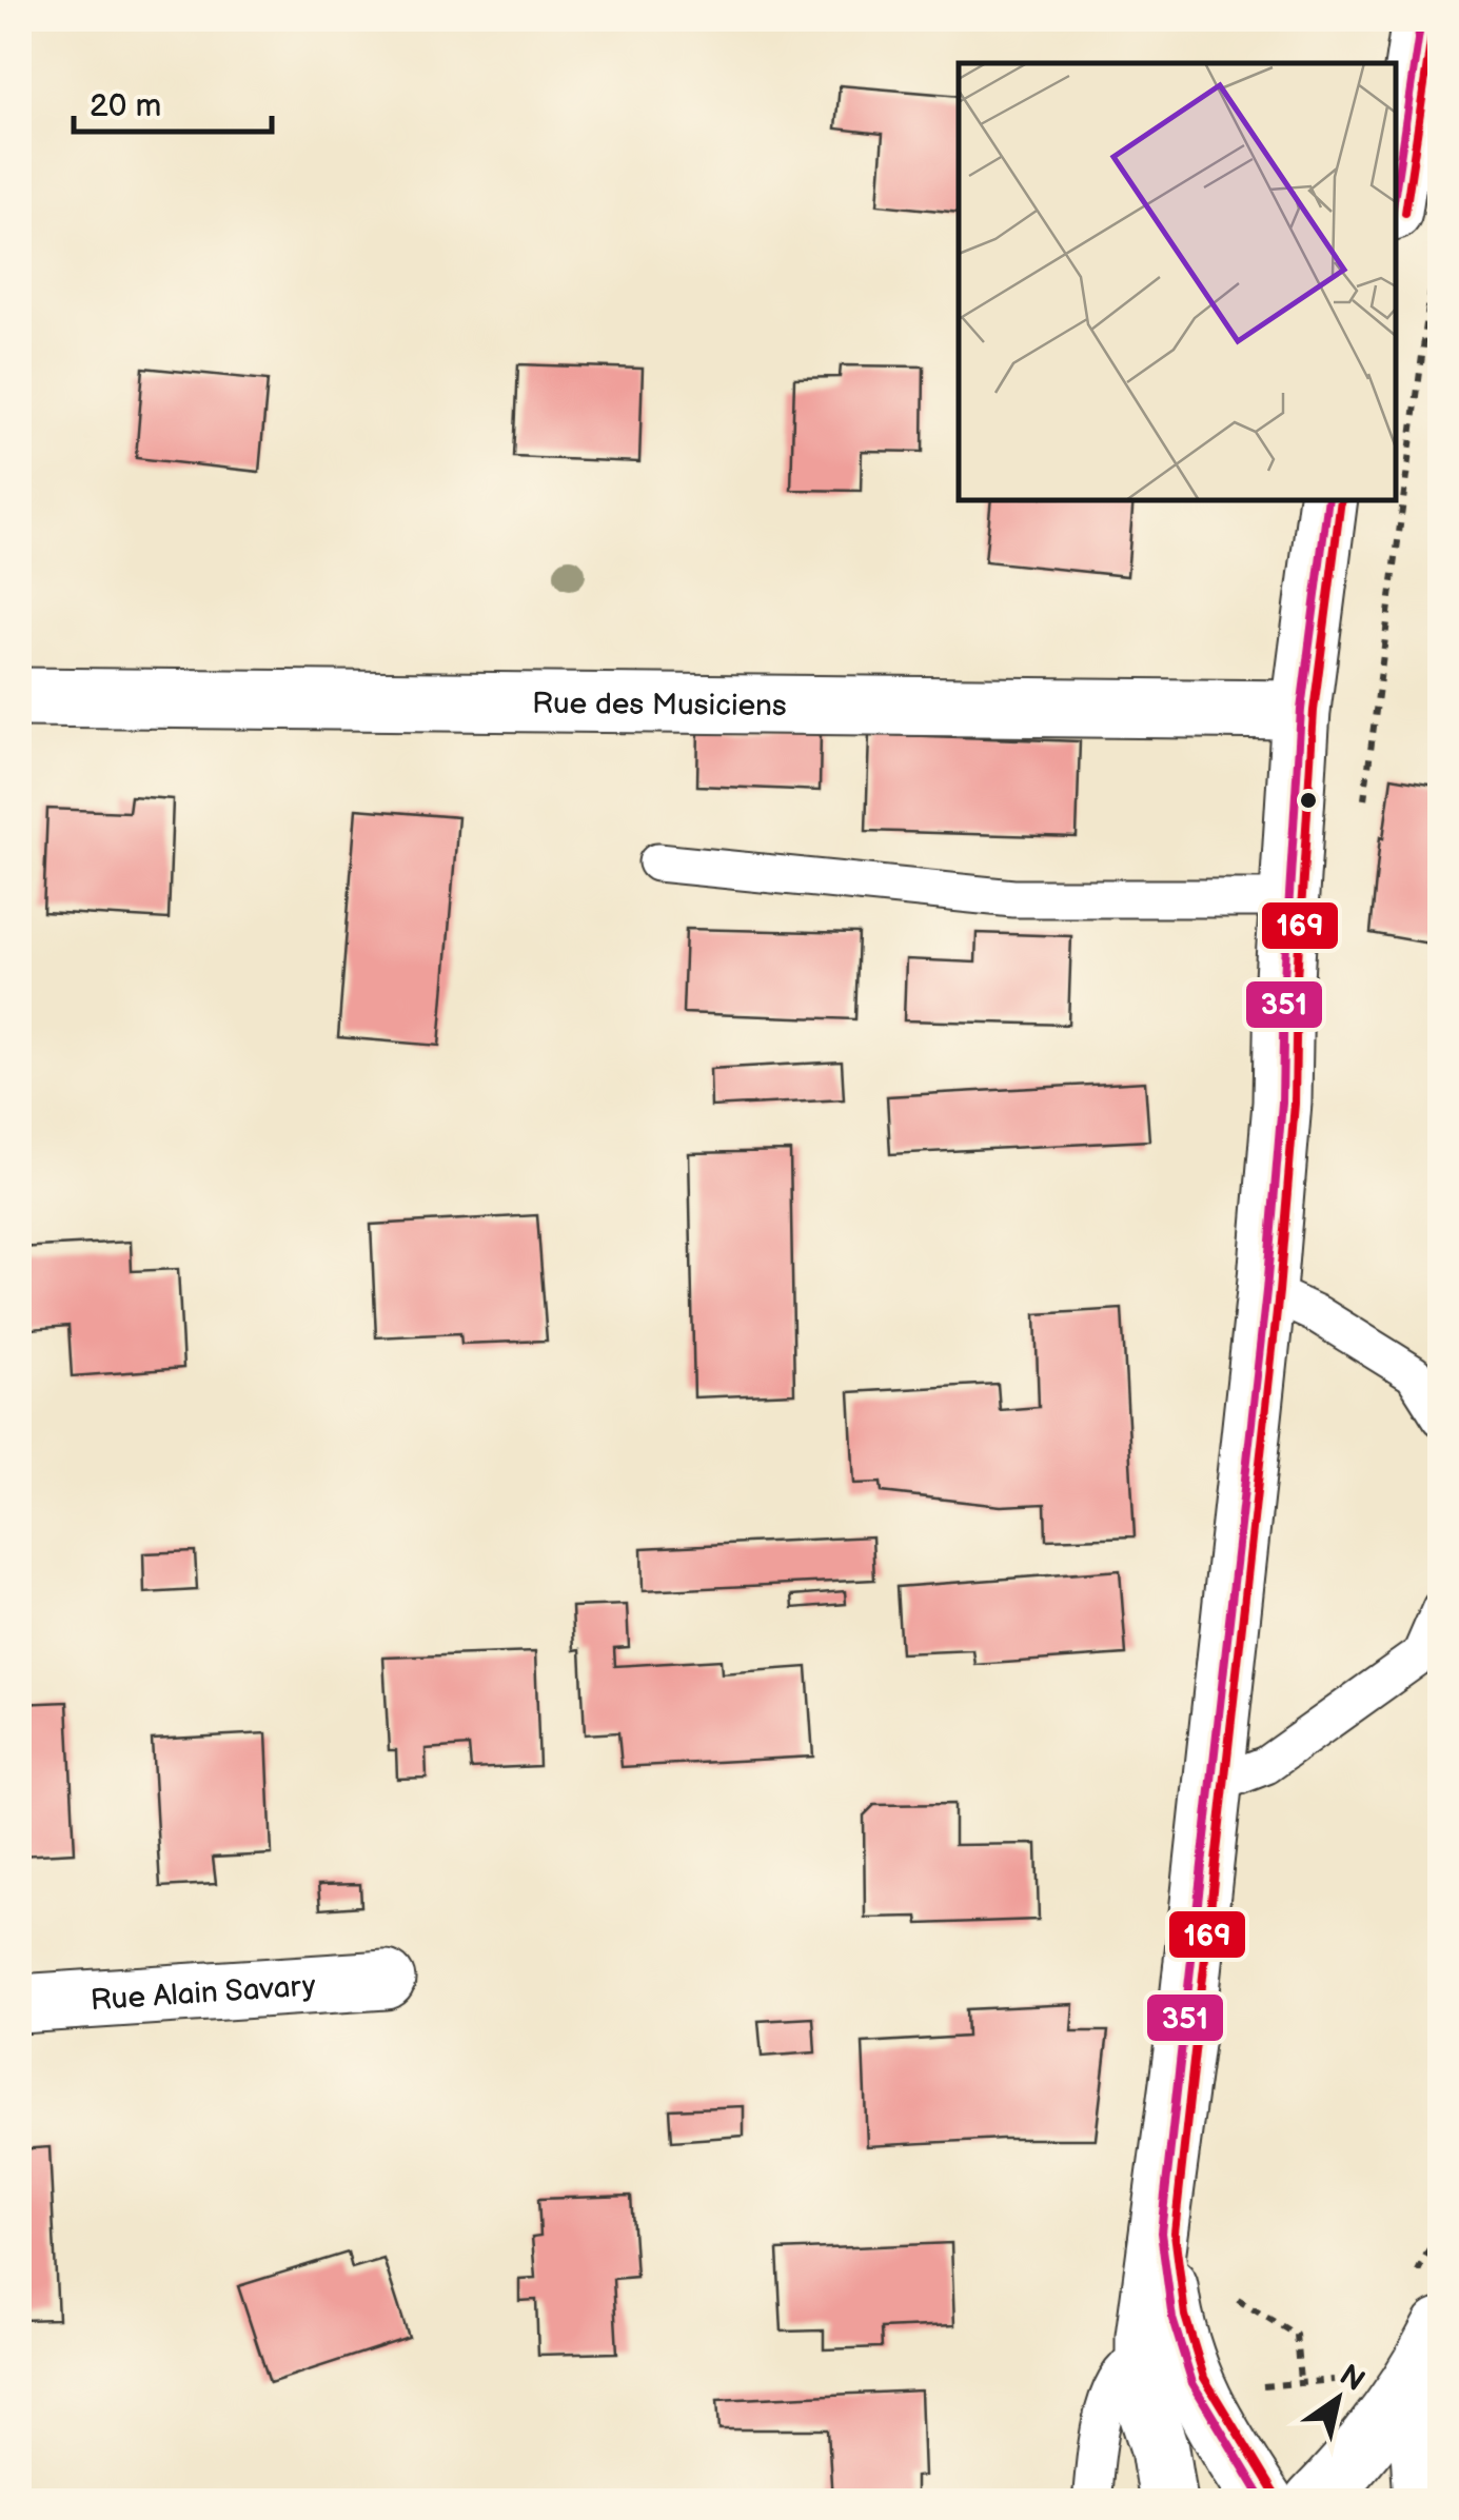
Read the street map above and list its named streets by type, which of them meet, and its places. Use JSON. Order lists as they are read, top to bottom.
{
  "streets": {
    "main road": ["Rue des Musiciens", "Rue Alain Savary"]
  },
  "lines": ["transit line 351", "transit line 169"],
  "scale_bar": "20 m",
  "north": "top right"
}
